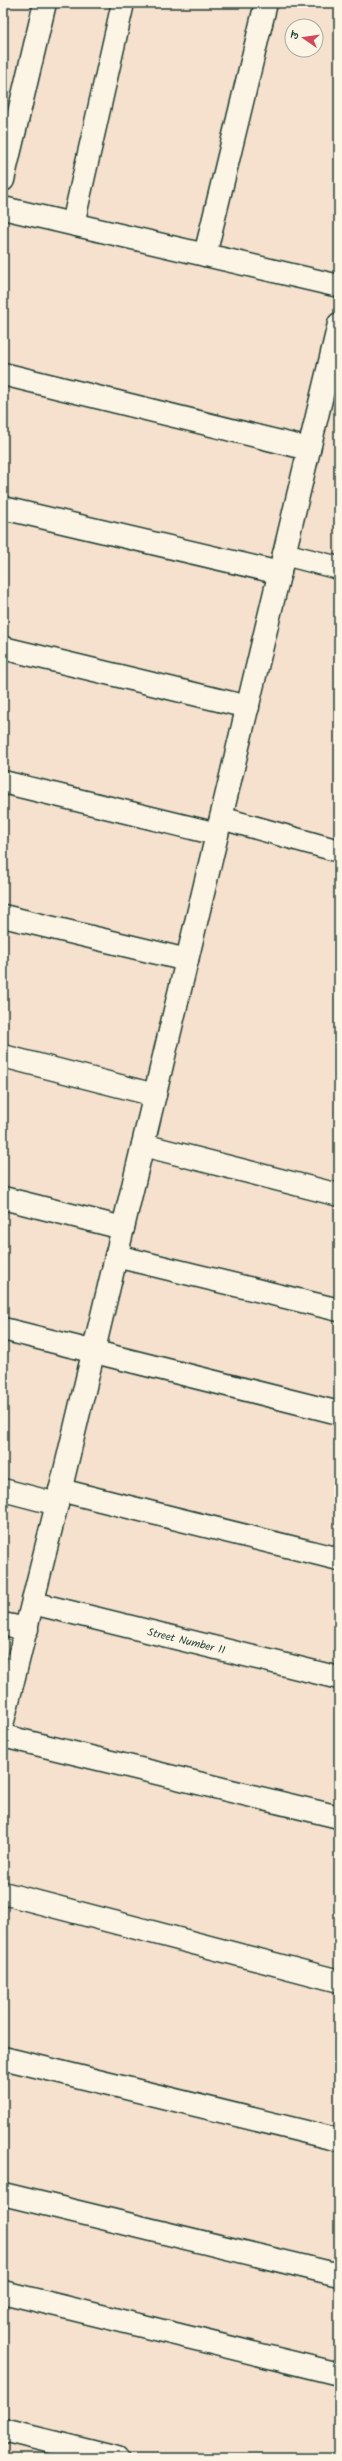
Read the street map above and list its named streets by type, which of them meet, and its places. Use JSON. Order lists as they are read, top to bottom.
{
  "streets": {
    "street": ["Street Number 11"]
  },
  "north": "left"
}
